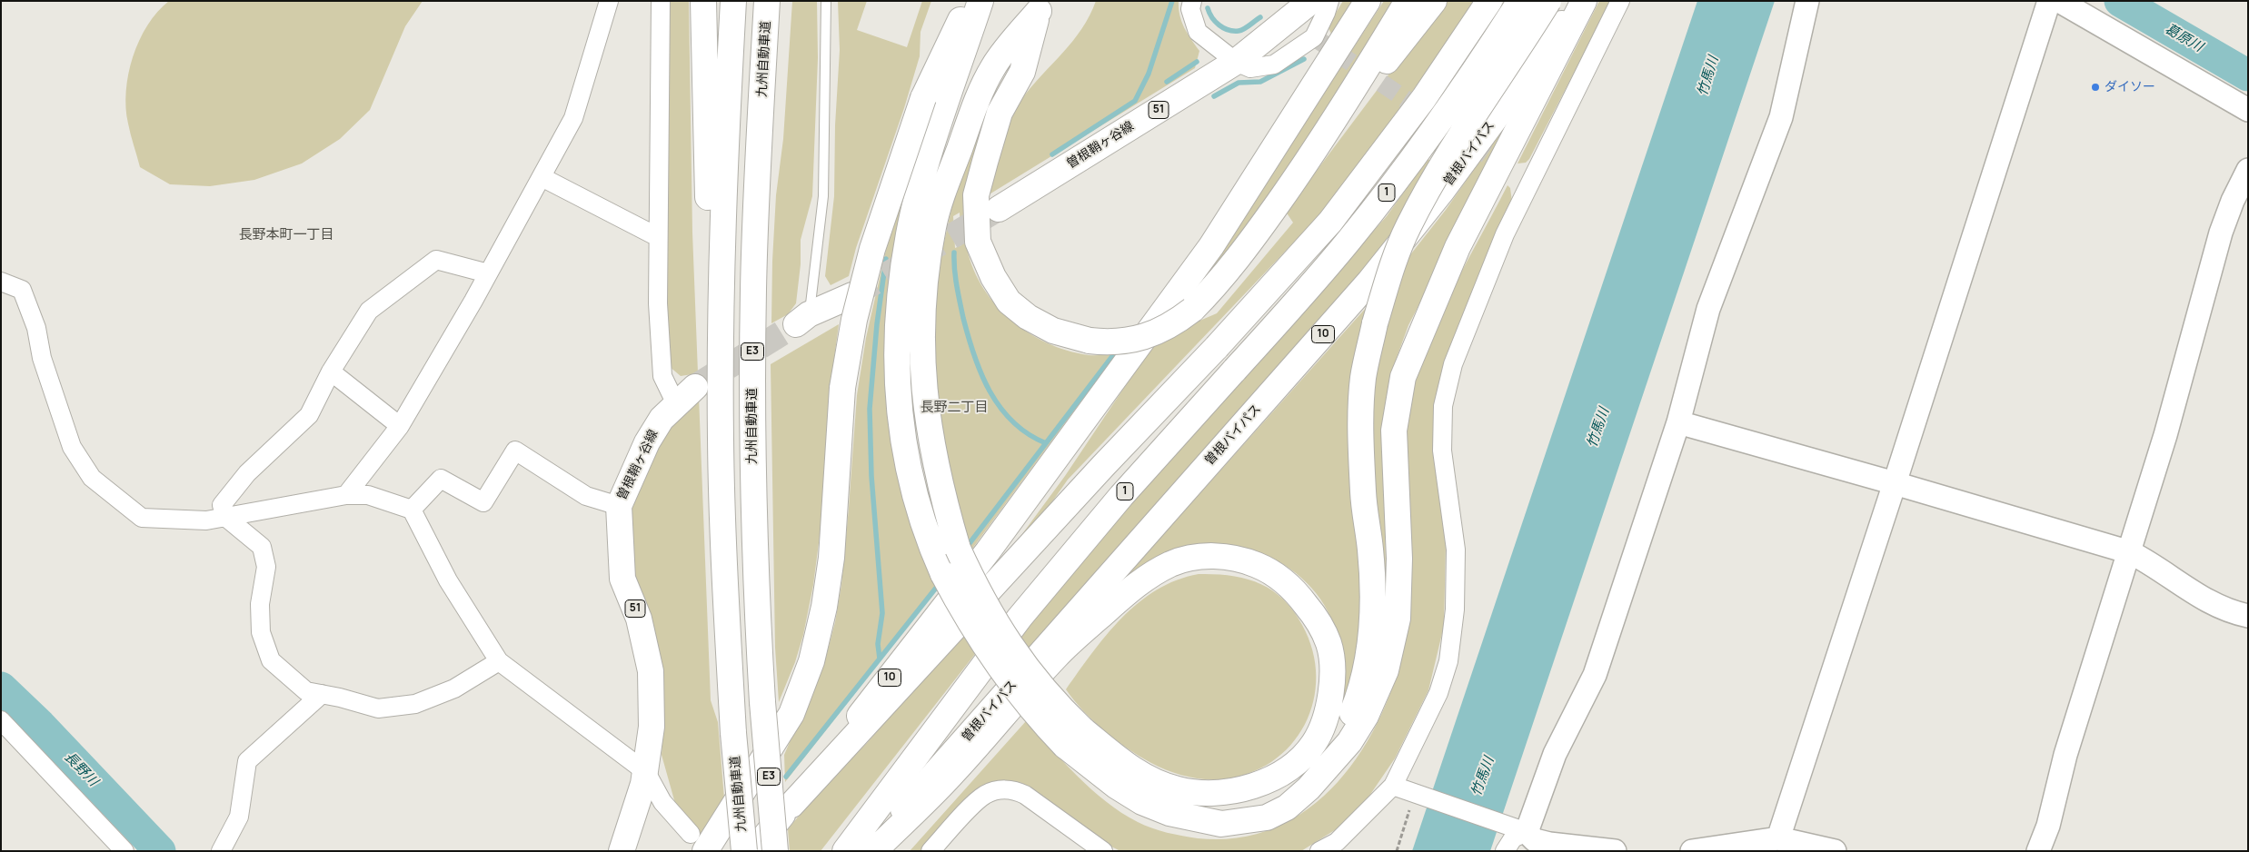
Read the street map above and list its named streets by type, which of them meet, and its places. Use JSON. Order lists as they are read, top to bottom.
{
  "streets": {
    "main road": [
      "九州自動車道",
      "51",
      "曽根鞘ヶ谷線",
      "曽根バイパス",
      "1",
      "10",
      "E3"
    ]
  },
  "crossings": [
    ["1", "10"]
  ],
  "districts": ["長野本町一丁目", "長野二丁目"],
  "water": ["葛原川", "竹馬川", "長野川"],
  "places": ["ダイソー"]
}
